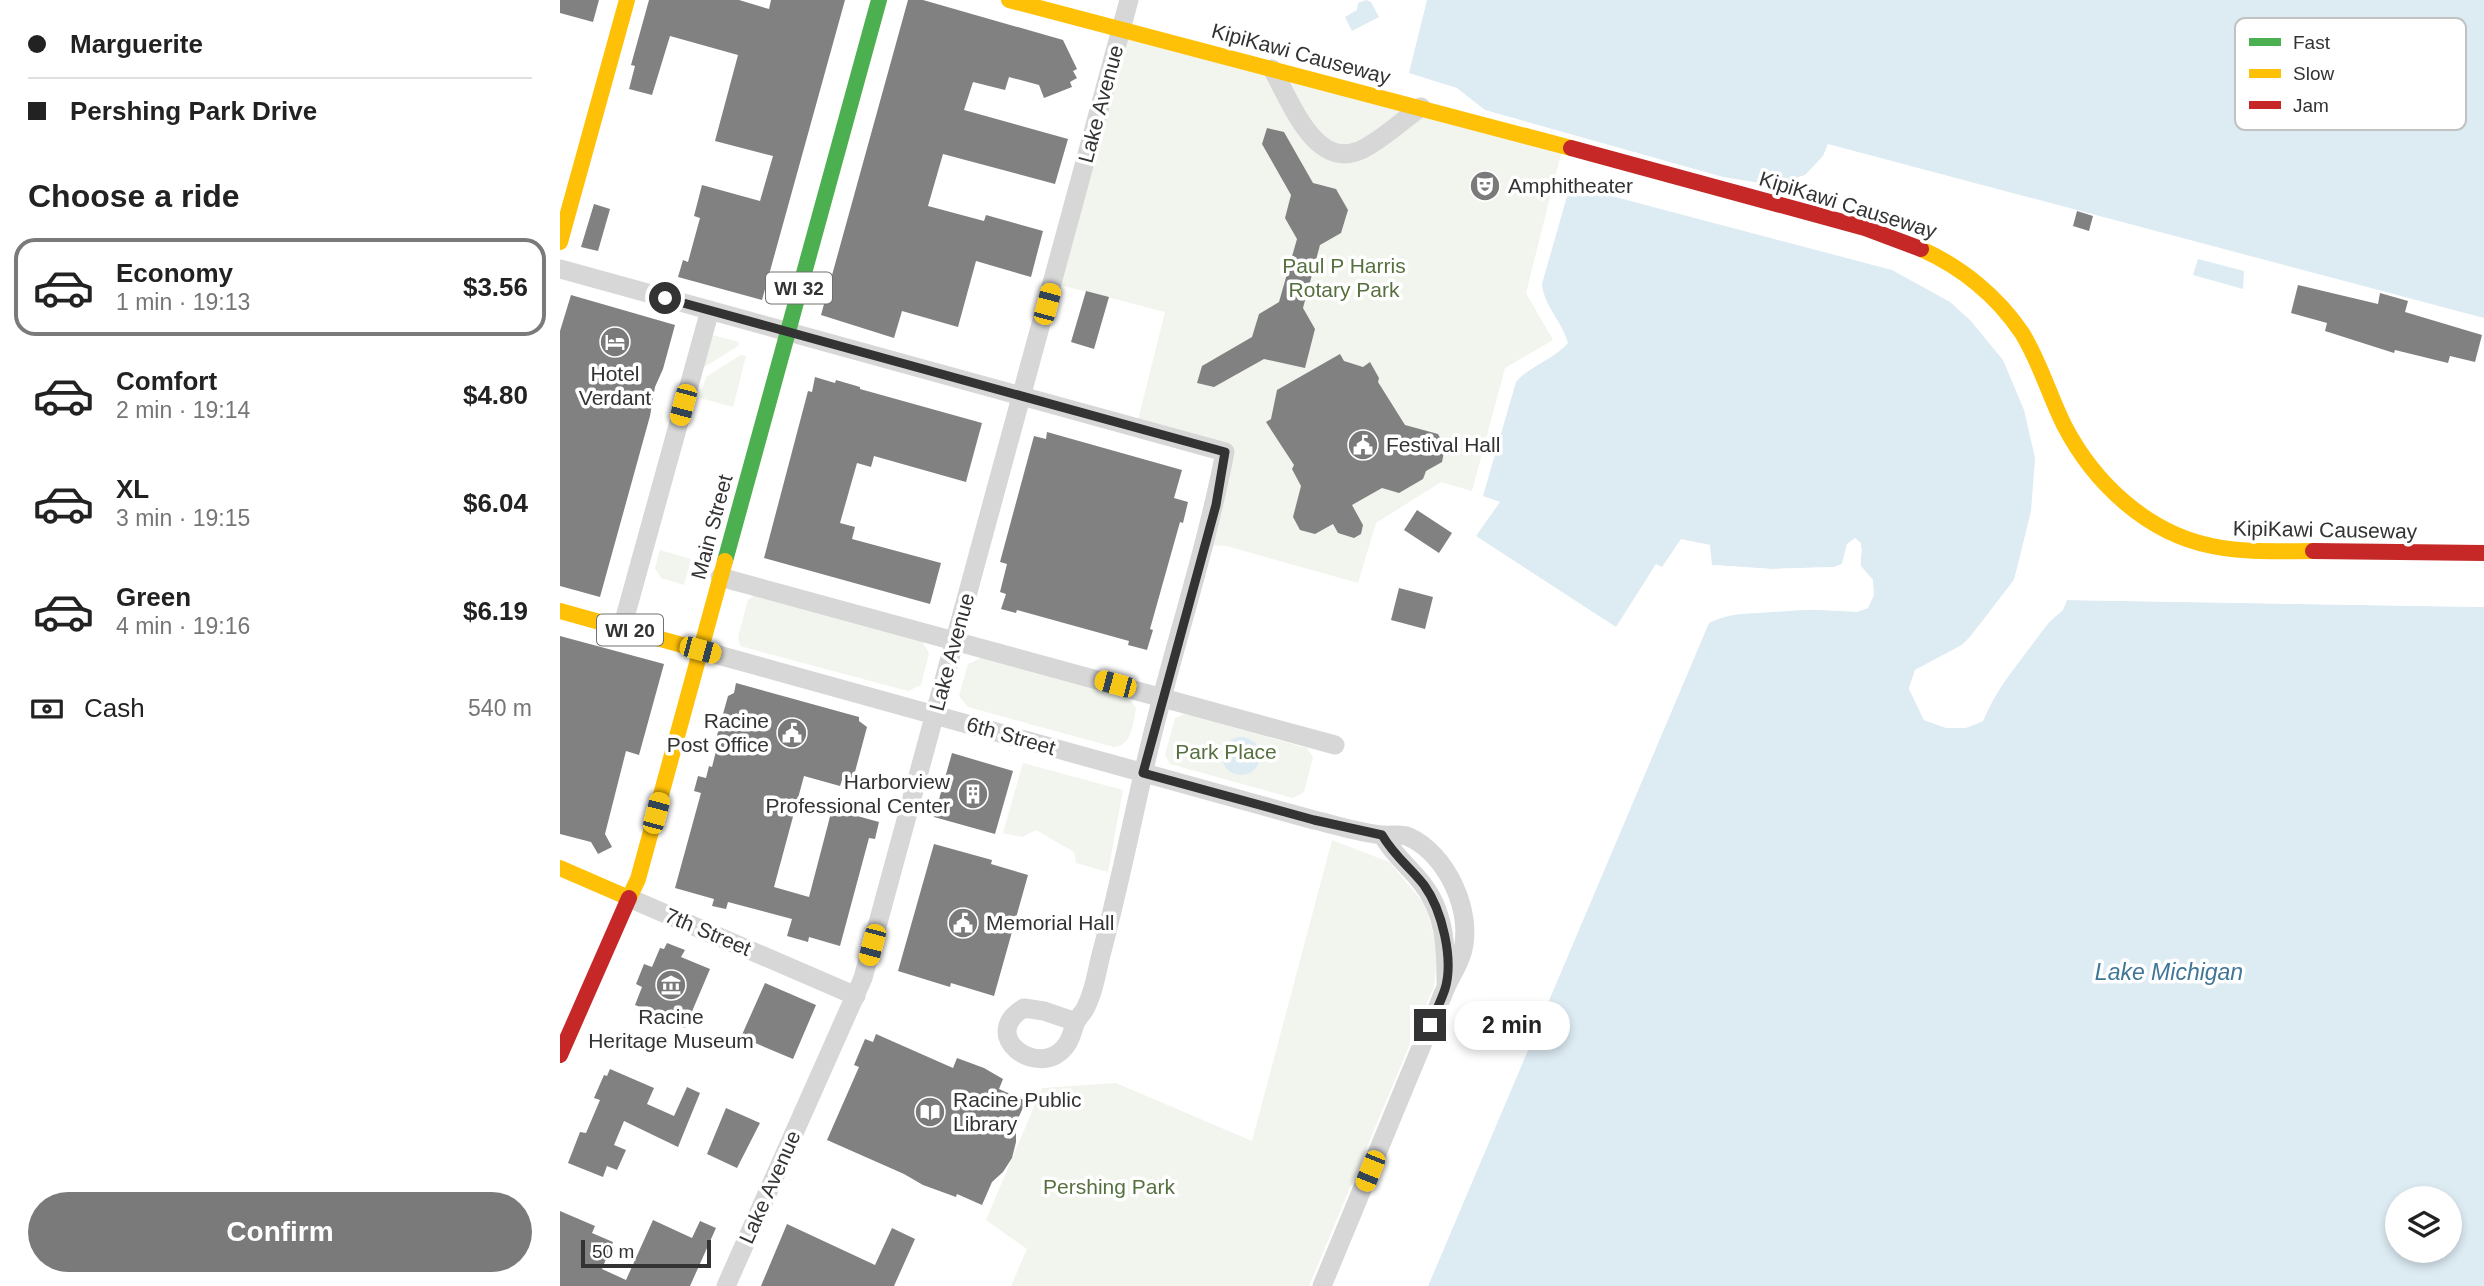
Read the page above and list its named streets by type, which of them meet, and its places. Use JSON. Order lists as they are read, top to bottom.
{
  "streets": {
    "street": [
      "KipiKawi Causeway",
      "Lake Avenue",
      "WI 32",
      "Main Street",
      "WI 20",
      "6th Street",
      "7th Street"
    ]
  },
  "crossings": [
    ["KipiKawi Causeway", "Lake Avenue"],
    ["Lake Avenue", "6th Street"],
    ["Lake Avenue", "7th Street"],
    ["Main Street", "6th Street"],
    ["Main Street", "7th Street"]
  ],
  "water": ["Lake Michigan"],
  "parks": ["Paul P Harris Rotary Park", "Park Place", "Pershing Park"],
  "places": {
    "theatre": ["Amphitheater"],
    "hotel": ["Hotel Verdant"],
    "public building": ["Festival Hall", "Racine Post Office", "Memorial Hall"],
    "building": ["Harborview Professional Center"],
    "museum": ["Racine Heritage Museum"],
    "library": ["Racine Public Library"]
  },
  "legend": ["Fast", "Slow", "Jam"],
  "scale_bar": "50 m",
  "page": {
    "banner": ["Marguerite", "Pershing Park Drive"],
    "heading": "Choose a ride",
    "list": [
      {
        "name": "Economy",
        "note": "1 min · 19:13",
        "value": "$3.56"
      },
      {
        "name": "Comfort",
        "note": "2 min · 19:14",
        "value": "$4.80"
      },
      {
        "name": "XL",
        "note": "3 min · 19:15",
        "value": "$6.04"
      },
      {
        "name": "Green",
        "note": "4 min · 19:16",
        "value": "$6.19"
      }
    ],
    "pay": ["Cash", "540 m"],
    "bubble": "2 min",
    "buttons": "Confirm",
    "scale": "50 m"
  }
}
